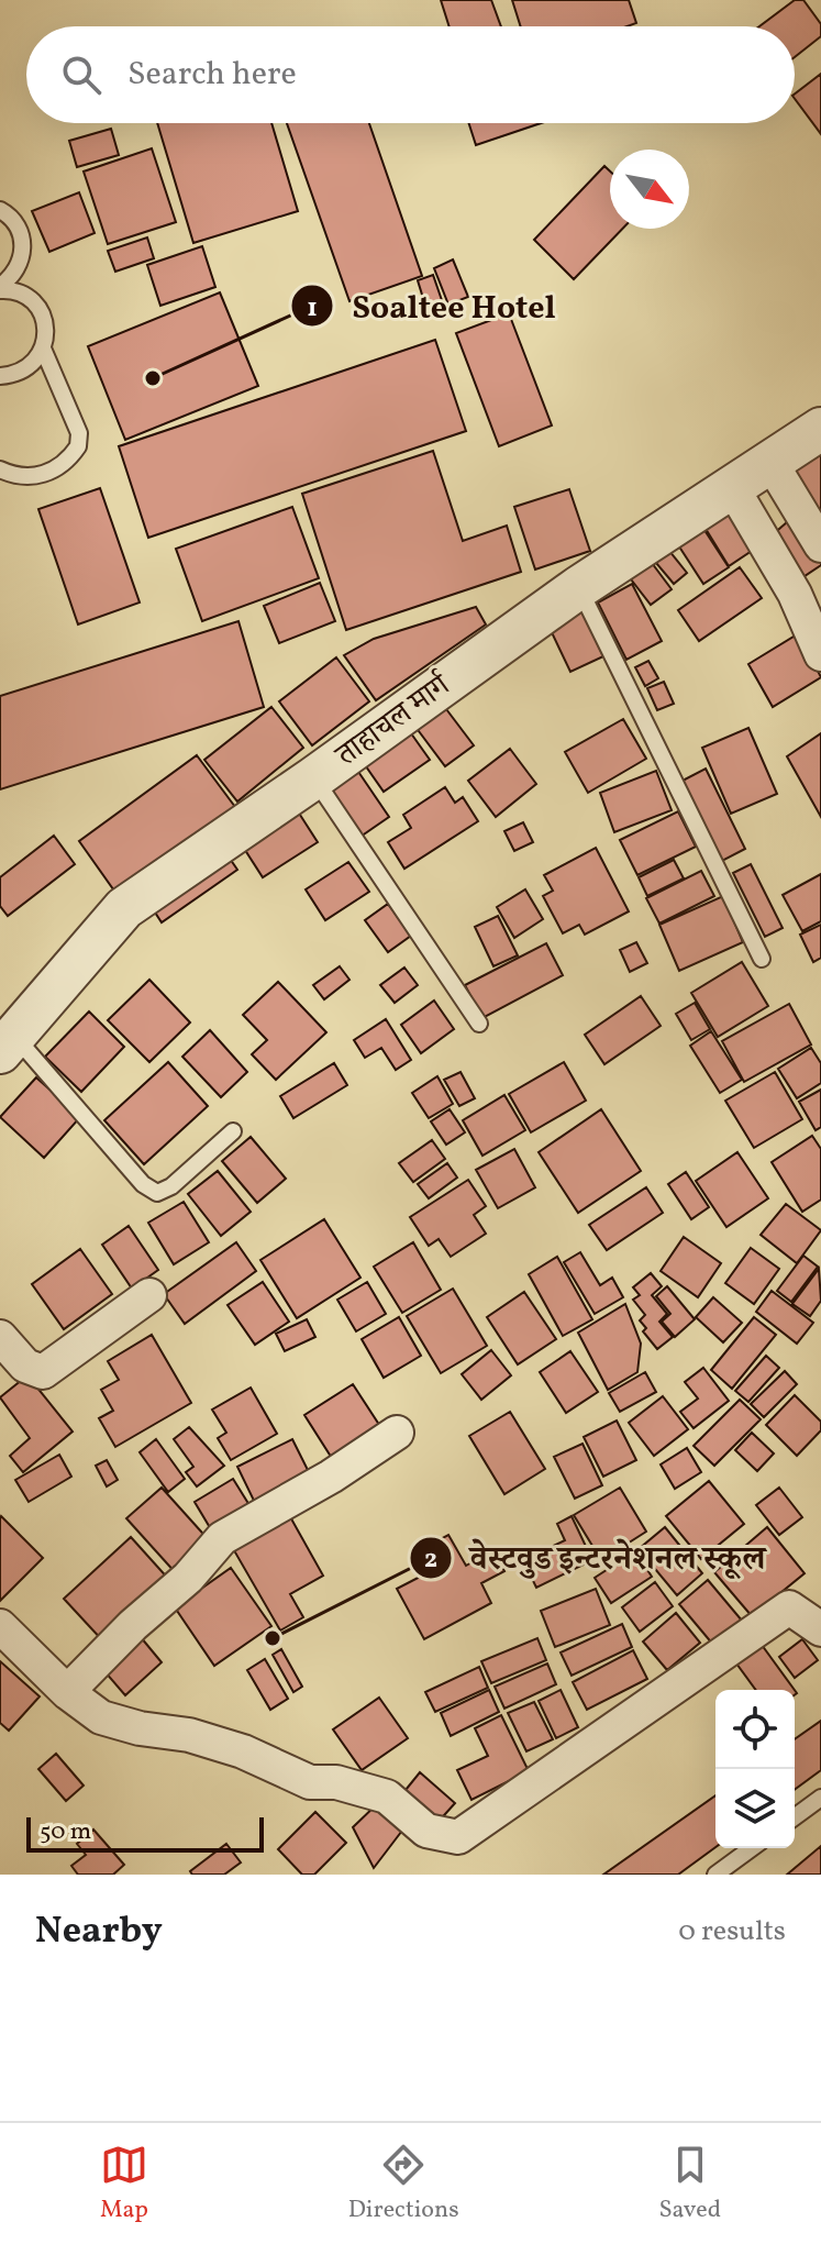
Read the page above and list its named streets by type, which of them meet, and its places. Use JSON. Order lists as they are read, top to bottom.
{
  "streets": {
    "street": ["ताहाचल मार्ग"]
  },
  "places": ["Soaltee Hotel", "वेस्टवुड इन्टरनेशनल स्कूल"],
  "scale_bar": "50 m",
  "north": "bottom right",
  "page": {
    "search": "Search here",
    "scale": "50 m",
    "heading": ["Nearby", "0 results"],
    "nav": ["Map", "Directions", "Saved"]
  }
}
